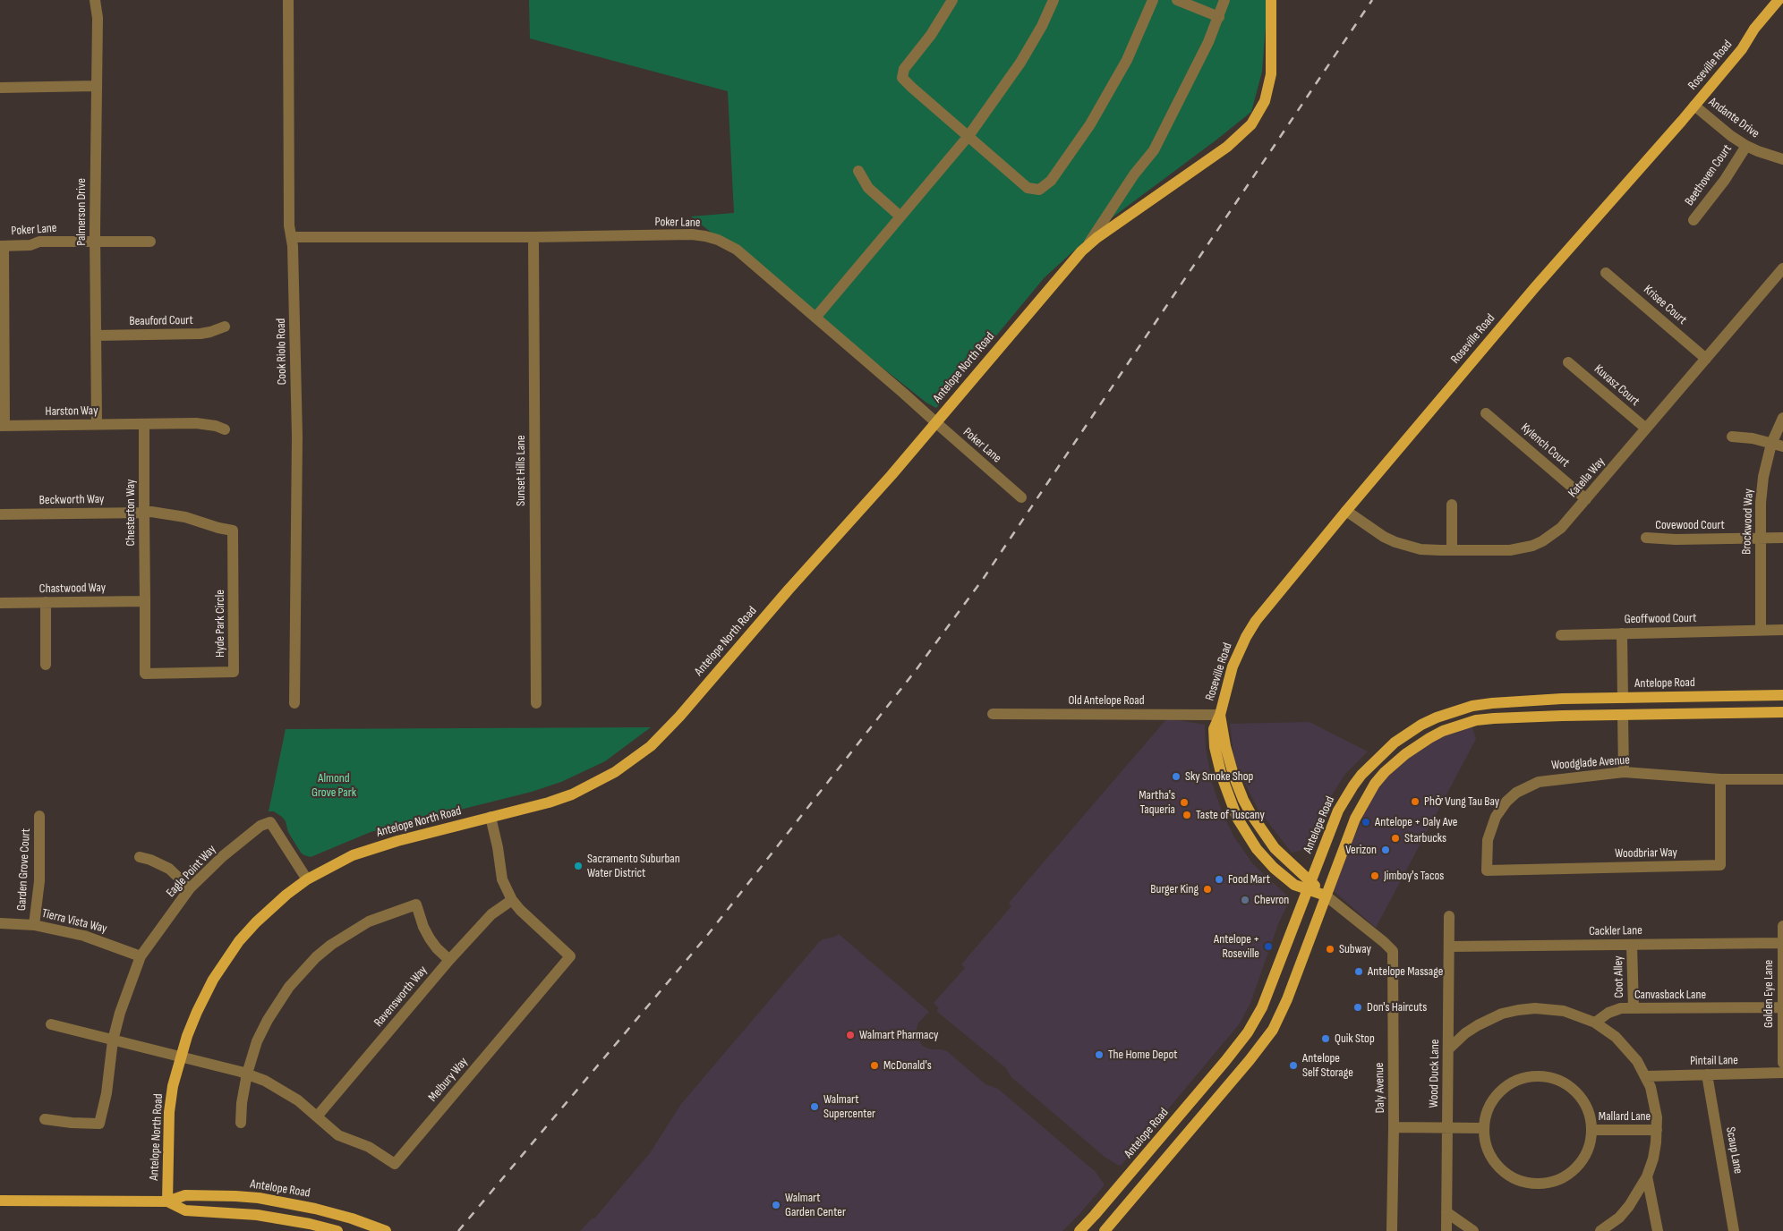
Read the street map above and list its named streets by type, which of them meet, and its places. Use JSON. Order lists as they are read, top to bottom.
{
  "streets": {
    "main road": ["Roseville Road", "Antelope North Road", "Antelope Road"],
    "street": [
      "Andante Drive",
      "Beethoven Court",
      "Palmerson Drive",
      "Poker Lane",
      "Krisee Court",
      "Beauford Court",
      "Cook Riolo Road",
      "Kuvasz Court",
      "Harston Way",
      "Kylench Court",
      "Sunset Hills Lane",
      "Katella Way",
      "Beckworth Way",
      "Chesterton Way",
      "Brockwood Way",
      "Covewood Court",
      "Chastwood Way",
      "Geoffwood Court",
      "Hyde Park Circle",
      "Old Antelope Road",
      "Woodglade Avenue",
      "Woodbriar Way",
      "Garden Grove Court",
      "Eagle Point Way",
      "Tierra Vista Way",
      "Cackler Lane",
      "Coot Alley",
      "Golden Eye Lane",
      "Canvasback Lane",
      "Ravensworth Way",
      "Pintail Lane",
      "Wood Duck Lane",
      "Melbury Way",
      "Daly Avenue",
      "Mallard Lane",
      "Scaup Lane"
    ]
  },
  "crossings": [
    ["Roseville Road", "Andante Drive"],
    ["Roseville Road", "Katella Way"],
    ["Roseville Road", "Antelope Road"],
    ["Roseville Road", "Old Antelope Road"],
    ["Roseville Road", "Daly Avenue"],
    ["Andante Drive", "Beethoven Court"],
    ["Palmerson Drive", "Poker Lane"],
    ["Palmerson Drive", "Beauford Court"],
    ["Palmerson Drive", "Harston Way"],
    ["Poker Lane", "Cook Riolo Road"],
    ["Poker Lane", "Antelope North Road"],
    ["Poker Lane", "Sunset Hills Lane"],
    ["Krisee Court", "Katella Way"],
    ["Antelope North Road", "Antelope Road"],
    ["Antelope North Road", "Eagle Point Way"],
    ["Antelope North Road", "Melbury Way"],
    ["Kuvasz Court", "Katella Way"],
    ["Harston Way", "Chesterton Way"],
    ["Kylench Court", "Katella Way"],
    ["Beckworth Way", "Chesterton Way"],
    ["Beckworth Way", "Hyde Park Circle"],
    ["Chesterton Way", "Chastwood Way"],
    ["Chesterton Way", "Hyde Park Circle"],
    ["Brockwood Way", "Covewood Court"],
    ["Brockwood Way", "Geoffwood Court"],
    ["Chastwood Way", "Hyde Park Circle"],
    ["Woodglade Avenue", "Woodbriar Way"],
    ["Garden Grove Court", "Tierra Vista Way"],
    ["Eagle Point Way", "Tierra Vista Way"],
    ["Eagle Point Way", "Melbury Way"],
    ["Cackler Lane", "Coot Alley"],
    ["Cackler Lane", "Golden Eye Lane"],
    ["Cackler Lane", "Wood Duck Lane"],
    ["Coot Alley", "Canvasback Lane"],
    ["Golden Eye Lane", "Canvasback Lane"],
    ["Ravensworth Way", "Melbury Way"],
    ["Pintail Lane", "Scaup Lane"]
  ],
  "parks": ["Almond Grove Park"],
  "places": [
    "Sky Smoke Shop",
    "Phở Vung Tau Bay",
    "Martha's Taqueria",
    "Taste of Tuscany",
    "Antelope + Daly Ave",
    "Starbucks",
    "Verizon",
    "Sacramento Suburban Water District",
    "Jimboy's Tacos",
    "Food Mart",
    "Burger King",
    "Chevron",
    "Antelope + Roseville",
    "Subway",
    "Antelope Massage",
    "Don's Haircuts",
    "Walmart Pharmacy",
    "Quik Stop",
    "The Home Depot",
    "McDonald's",
    "Antelope Self Storage",
    "Walmart Supercenter",
    "Walmart Garden Center"
  ]
}
